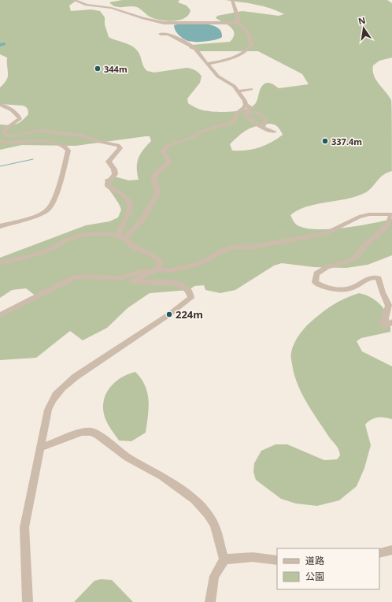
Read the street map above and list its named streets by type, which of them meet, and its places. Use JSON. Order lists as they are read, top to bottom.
{
  "places": ["344m", "337.4m", "224m"],
  "legend": ["道路", "公園"],
  "north": "top"
}
